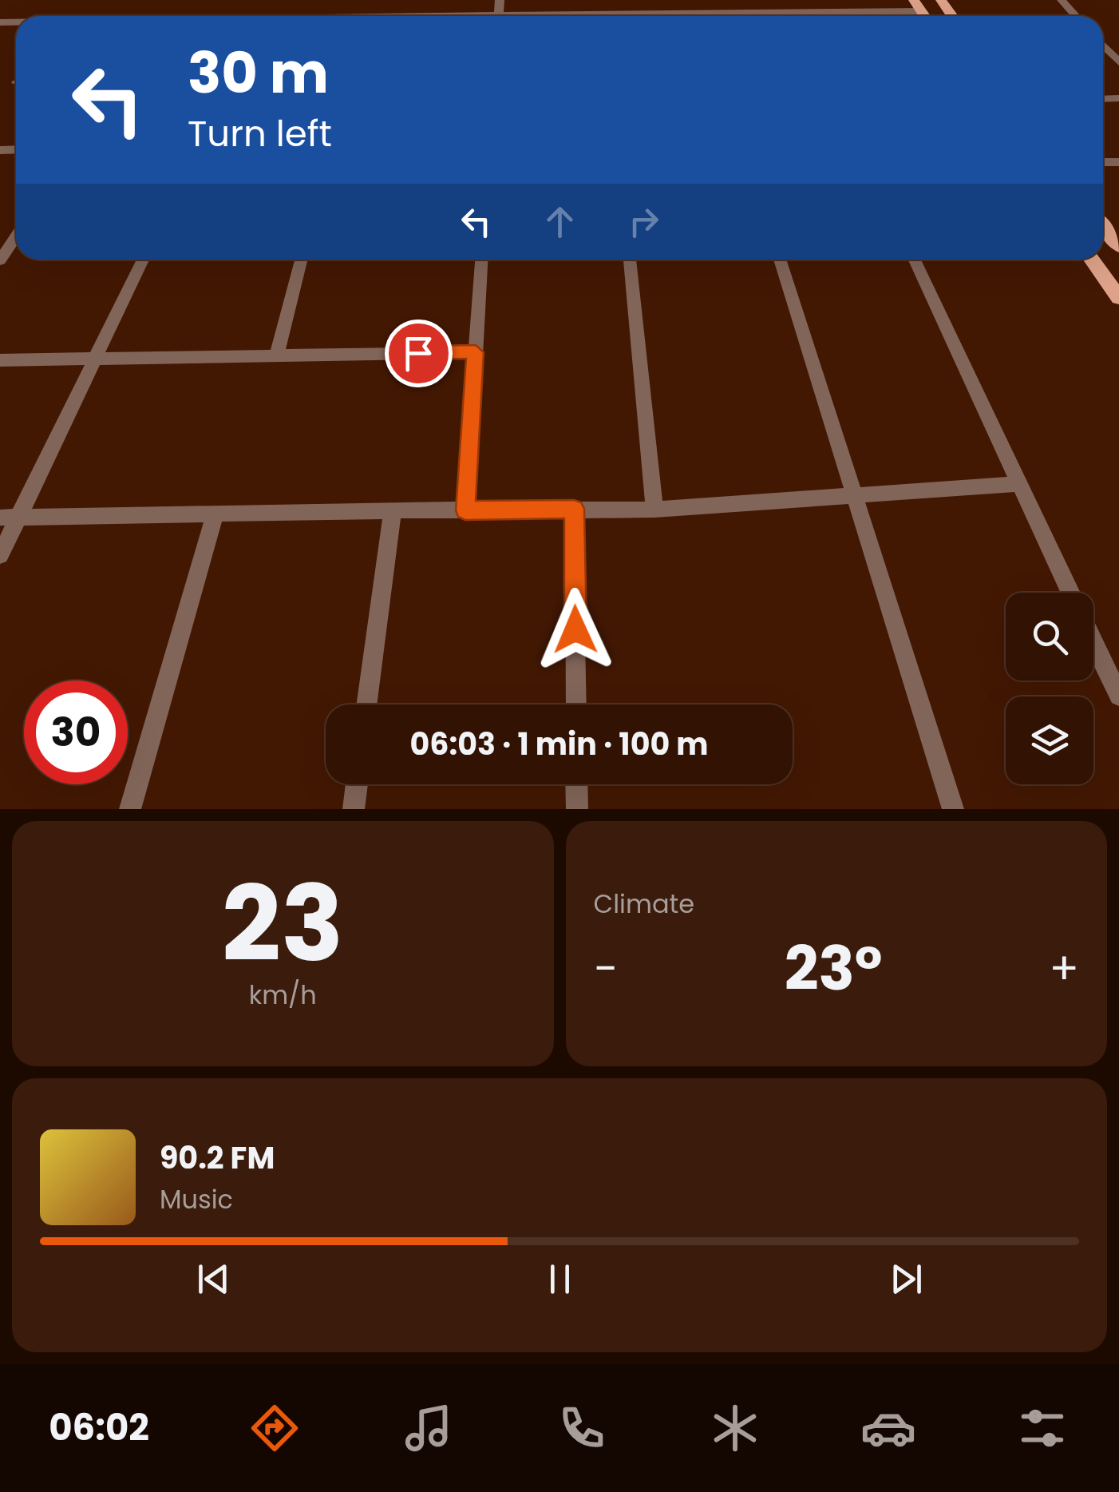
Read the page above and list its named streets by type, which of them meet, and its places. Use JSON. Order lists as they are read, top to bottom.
{
  "page": {
    "turn": ["30 m", "Turn left"],
    "limit": "30",
    "trip": "06:03 · 1 min · 100 m",
    "tile": [
      ["23", "km/h"],
      "Climate"
    ],
    "heat": ["−", "23°", "+"],
    "song": ["90.2 FM", "Music"],
    "tabs": "06:02"
  }
}
